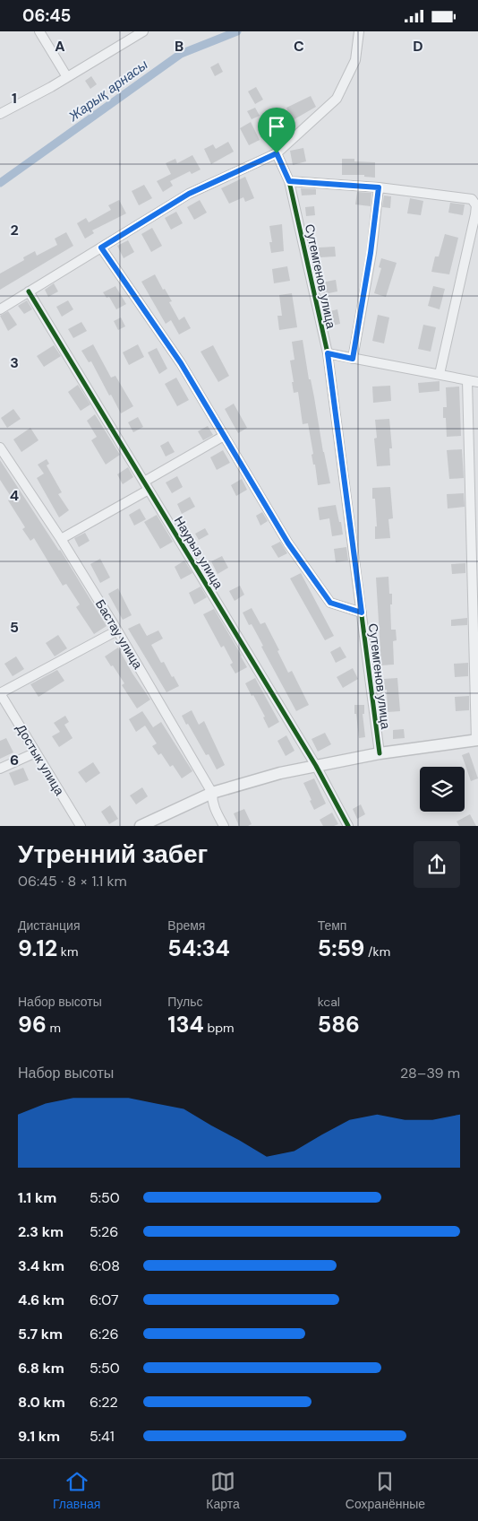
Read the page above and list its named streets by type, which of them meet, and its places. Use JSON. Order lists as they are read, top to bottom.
{
  "streets": {
    "street": [
      "Сутемгенов улица",
      "Наурыз улица",
      "Бастау улица",
      "Достык улица"
    ]
  },
  "water": ["Жарық арнасы"],
  "page": {
    "status": "06:45",
    "heading": ["Утренний забег", "06:45 · 8 × 1.1 km"],
    "stats": [
      ["Дистанция", "9.12 km"],
      ["Время", "54:34"],
      ["Темп", "5:59 /km"],
      ["Набор высоты", "96 m"],
      ["Пульс", "134 bpm"],
      ["kcal", "586"]
    ],
    "chart": ["Набор высоты", "28–39 m"],
    "list": [
      {
        "name": "1.1 km",
        "note": "5:50"
      },
      {
        "name": "2.3 km",
        "note": "5:26"
      },
      {
        "name": "3.4 km",
        "note": "6:08"
      },
      {
        "name": "4.6 km",
        "note": "6:07"
      },
      {
        "name": "5.7 km",
        "note": "6:26"
      },
      {
        "name": "6.8 km",
        "note": "5:50"
      },
      {
        "name": "8.0 km",
        "note": "6:22"
      },
      {
        "name": "9.1 km",
        "note": "5:41"
      }
    ],
    "tabs": ["Главная", "Карта", "Сохранённые"]
  },
  "grid": {
    "columns": [
      "A",
      "B",
      "C",
      "D"
    ],
    "rows": [
      "1",
      "2",
      "3",
      "4",
      "5",
      "6"
    ]
  }
}
